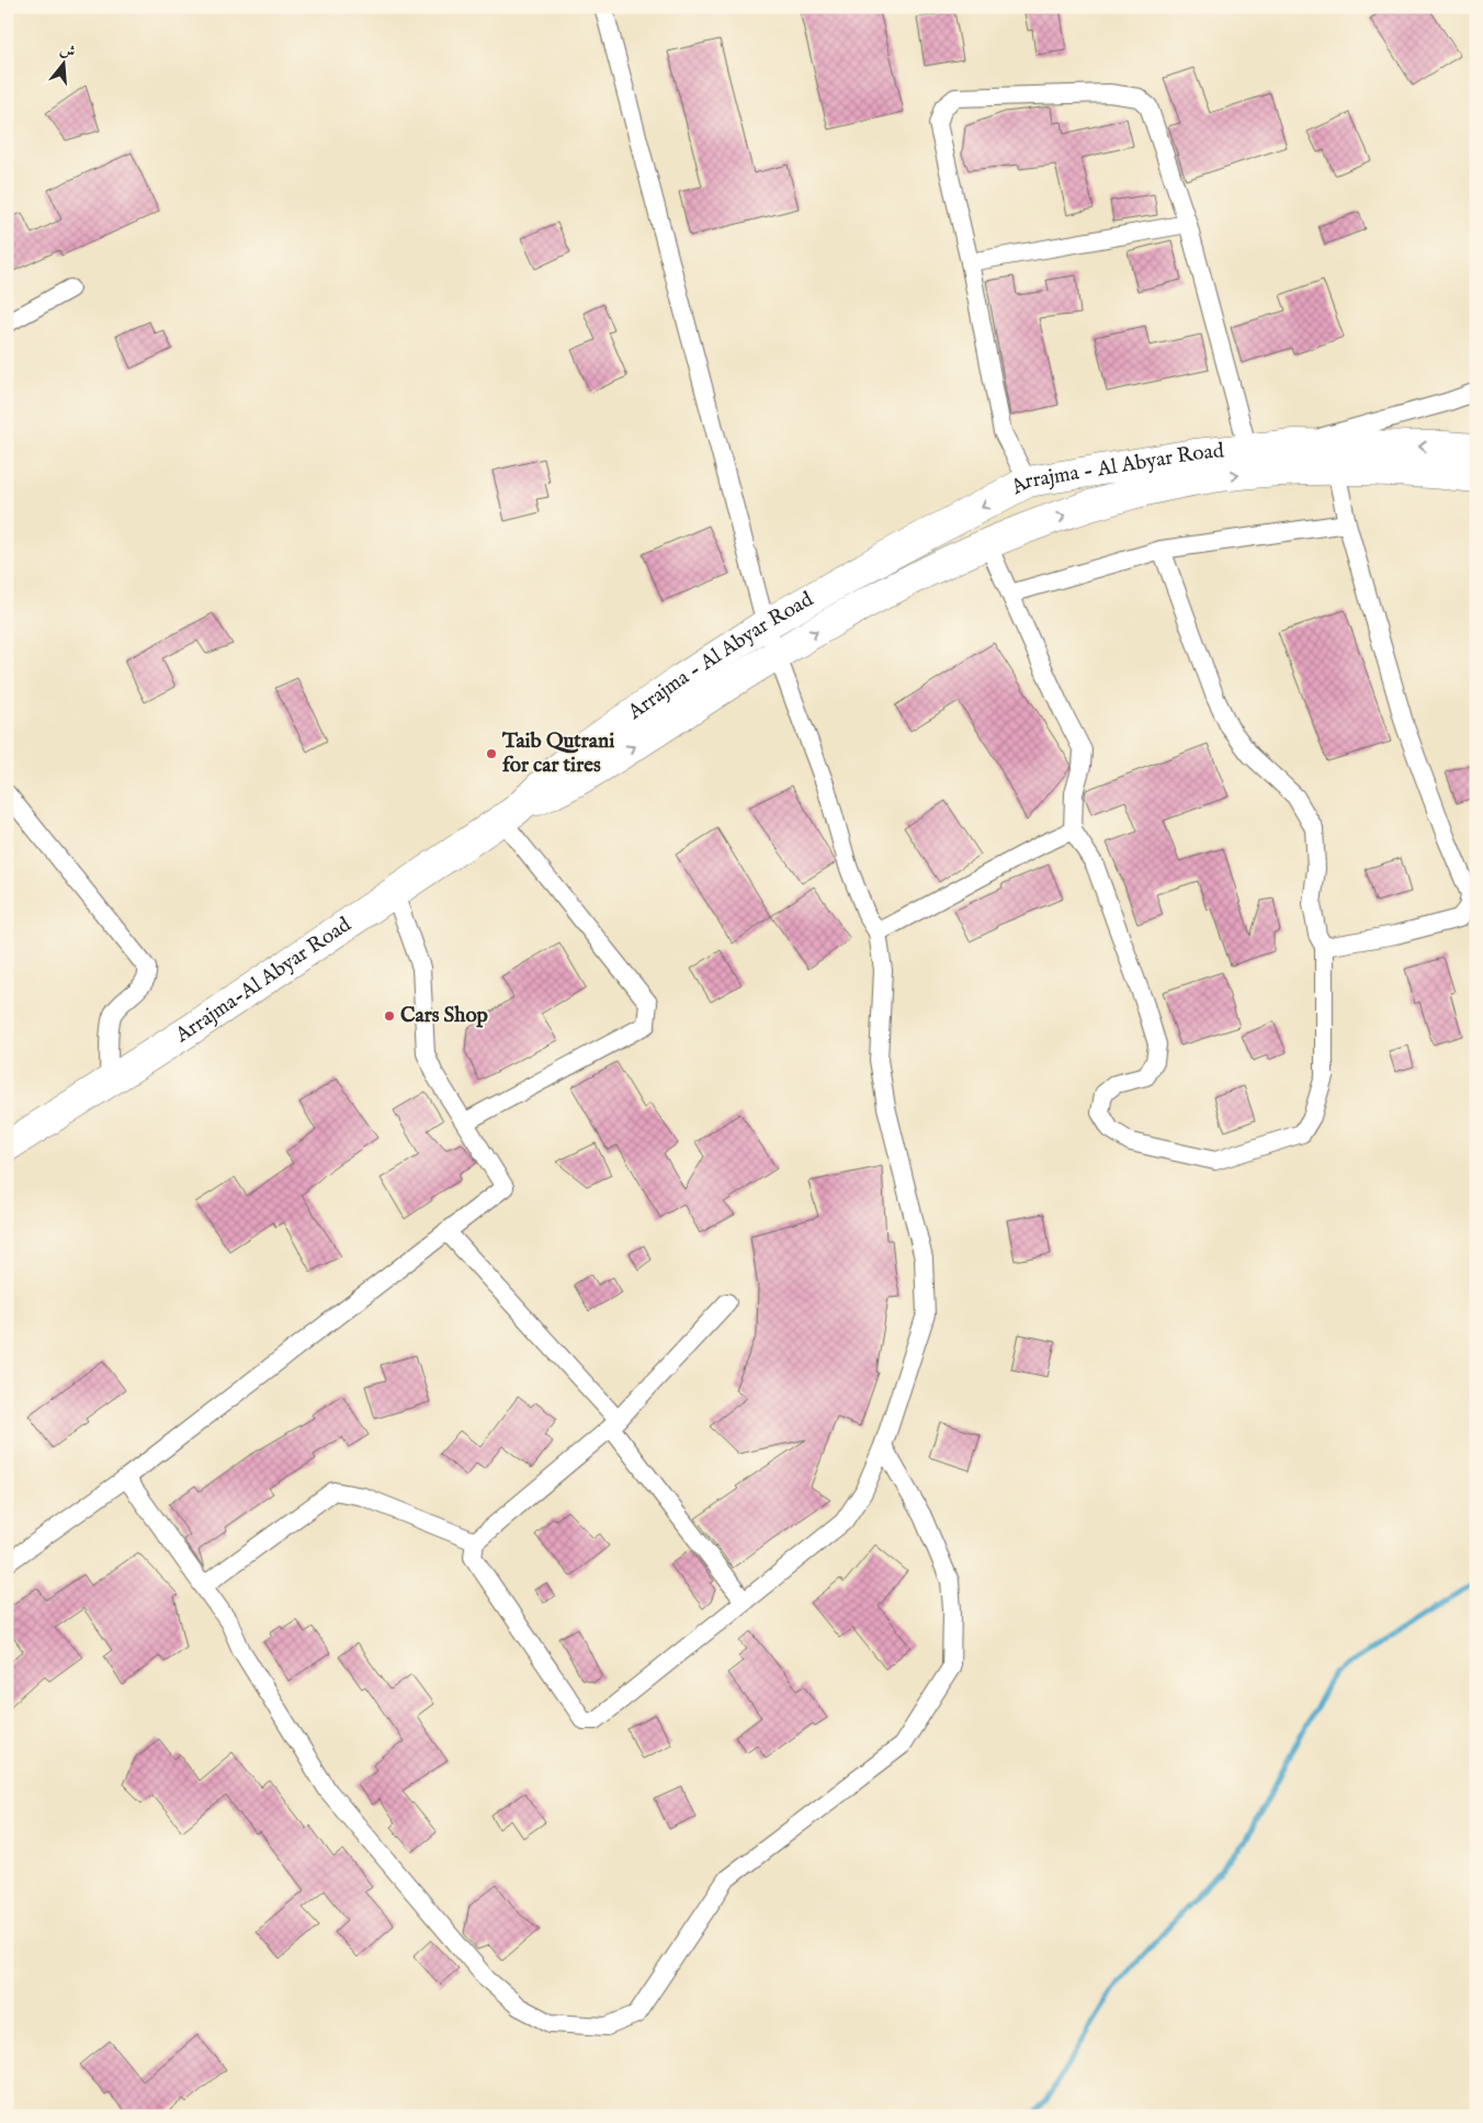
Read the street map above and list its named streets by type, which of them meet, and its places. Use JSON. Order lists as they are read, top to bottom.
{
  "streets": {
    "highway": ["Arrajma - Al Abyar Road", "Arrajma-Al Abyar Road"]
  },
  "crossings": [
    ["Arrajma - Al Abyar Road", "Arrajma-Al Abyar Road"]
  ],
  "places": ["Taib Qutrani for car tires", "Cars Shop"],
  "north": "top"
}
